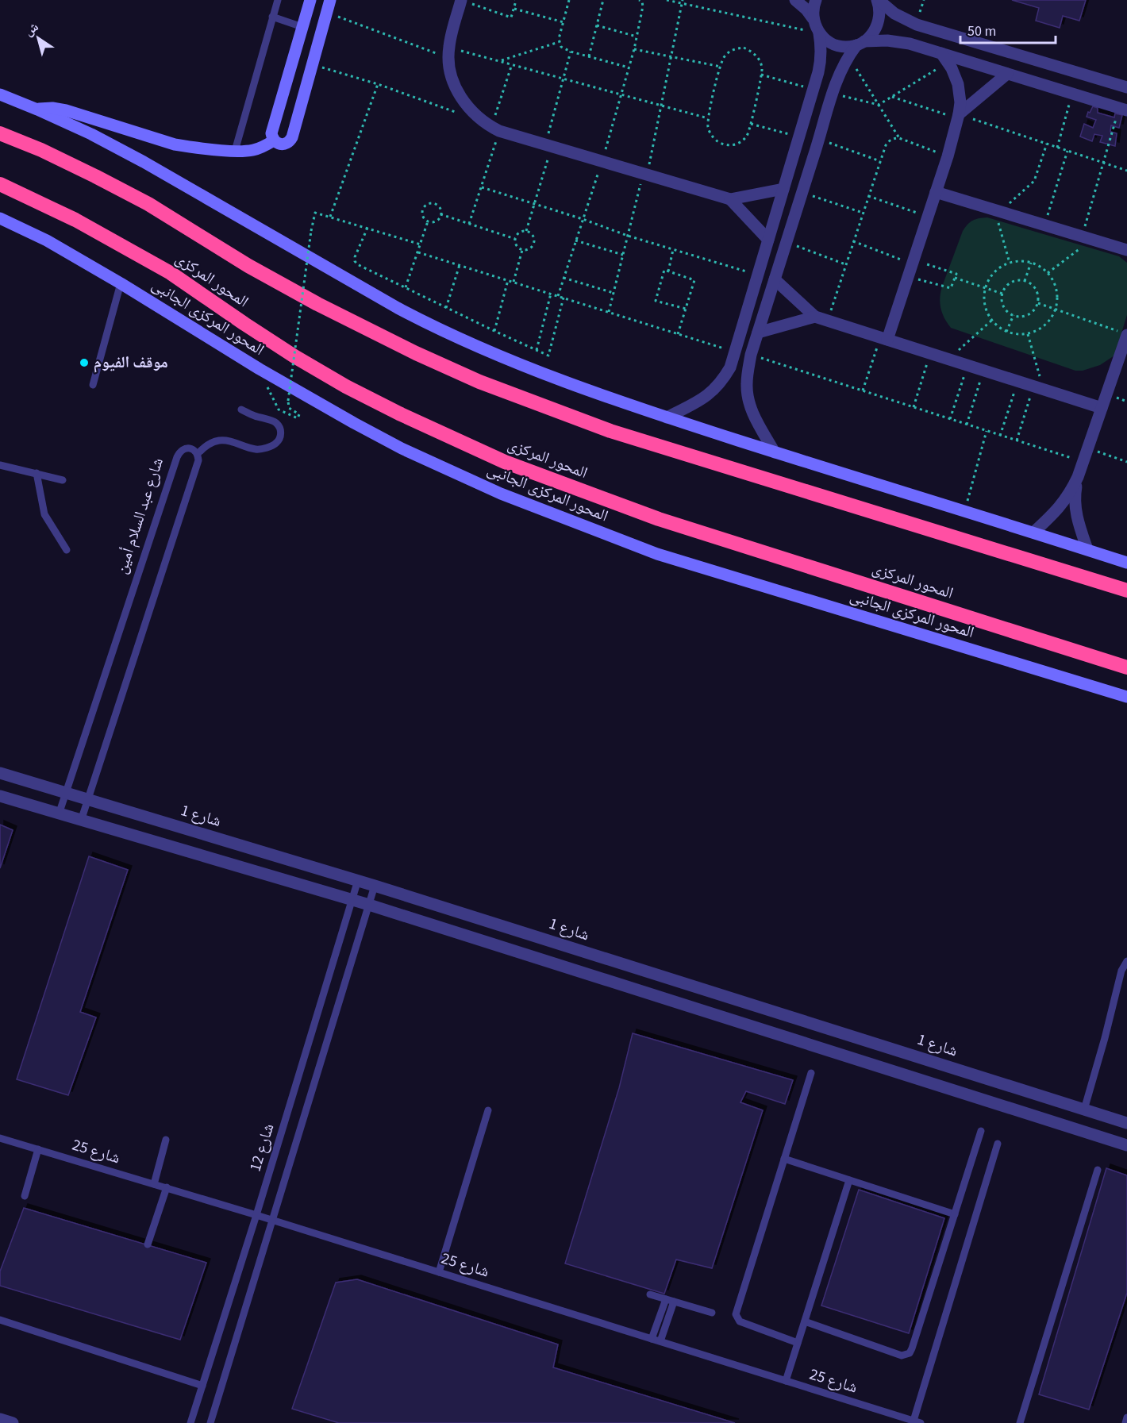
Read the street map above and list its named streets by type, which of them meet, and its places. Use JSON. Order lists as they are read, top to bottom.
{
  "streets": {
    "highway": ["المحور المركزى"],
    "main road": ["المحور المركزى الجانبى"],
    "street": ["شارع 1"],
    "lane": ["شارع عبد السلام أمين", "شارع 12", "شارع 25"]
  },
  "crossings": [
    ["شارع عبد السلام أمين", "شارع 1"],
    ["شارع 1", "شارع 12"],
    ["شارع 12", "شارع 25"]
  ],
  "places": ["موقف الفيوم"],
  "scale_bar": "50 m",
  "north": "top left"
}
